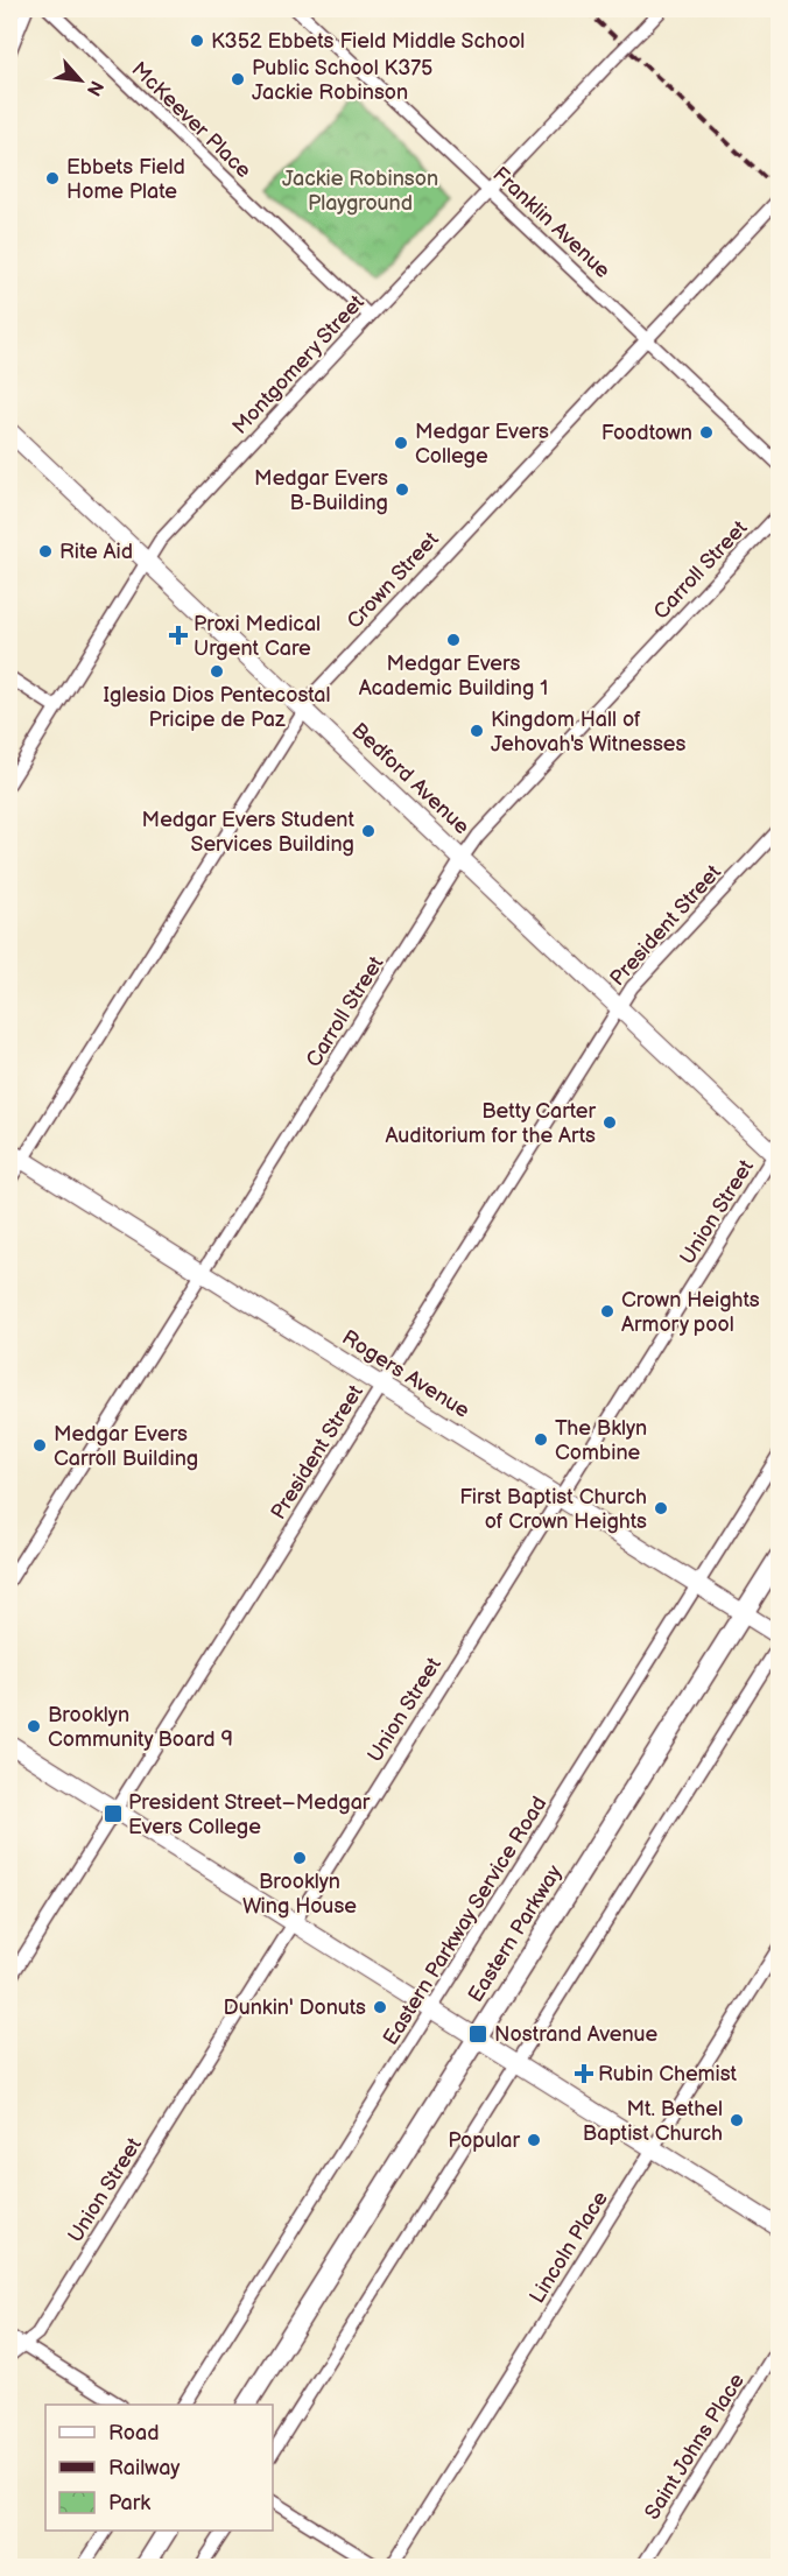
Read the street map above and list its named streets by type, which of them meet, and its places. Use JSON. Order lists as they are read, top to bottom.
{
  "streets": {
    "main road": ["Bedford Avenue", "Rogers Avenue", "Eastern Parkway"],
    "street": [
      "McKeever Place",
      "Franklin Avenue",
      "Montgomery Street",
      "Carroll Street",
      "Crown Street",
      "President Street",
      "Union Street",
      "Eastern Parkway Service Road",
      "Lincoln Place",
      "Saint Johns Place"
    ]
  },
  "crossings": [
    ["McKeever Place", "Montgomery Street"],
    ["Franklin Avenue", "Montgomery Street"],
    ["Franklin Avenue", "Crown Street"],
    ["Montgomery Street", "Bedford Avenue"],
    ["Carroll Street", "Bedford Avenue"],
    ["Carroll Street", "Rogers Avenue"],
    ["Crown Street", "Bedford Avenue"],
    ["Crown Street", "Rogers Avenue"],
    ["Bedford Avenue", "President Street"],
    ["Bedford Avenue", "Union Street"],
    ["President Street", "Rogers Avenue"],
    ["Union Street", "Rogers Avenue"],
    ["Rogers Avenue", "Eastern Parkway Service Road"],
    ["Rogers Avenue", "Eastern Parkway"]
  ],
  "parks": ["Jackie Robinson Playground"],
  "places": {
    "other": [
      "K352 Ebbets Field Middle School",
      "Public School K375 Jackie Robinson",
      "Ebbets Field Home Plate",
      "Foodtown",
      "Medgar Evers College",
      "Medgar Evers B-Building",
      "Rite Aid",
      "Medgar Evers Academic Building 1",
      "Iglesia Dios Pentecostal Pricipe de Paz",
      "Kingdom Hall of Jehovah's Witnesses",
      "Medgar Evers Student Services Building",
      "Betty Carter Auditorium for the Arts",
      "Crown Heights Armory pool",
      "The Bklyn Combine",
      "Medgar Evers Carroll Building",
      "First Baptist Church of Crown Heights",
      "Brooklyn Community Board 9",
      "Brooklyn Wing House",
      "Dunkin' Donuts",
      "Mt. Bethel Baptist Church",
      "Popular"
    ],
    "health": ["Proxi Medical Urgent Care", "Rubin Chemist"],
    "transit": ["President Street–Medgar Evers College", "Nostrand Avenue"]
  },
  "legend": ["Road", "Railway", "Park"],
  "north": "bottom right"
}
